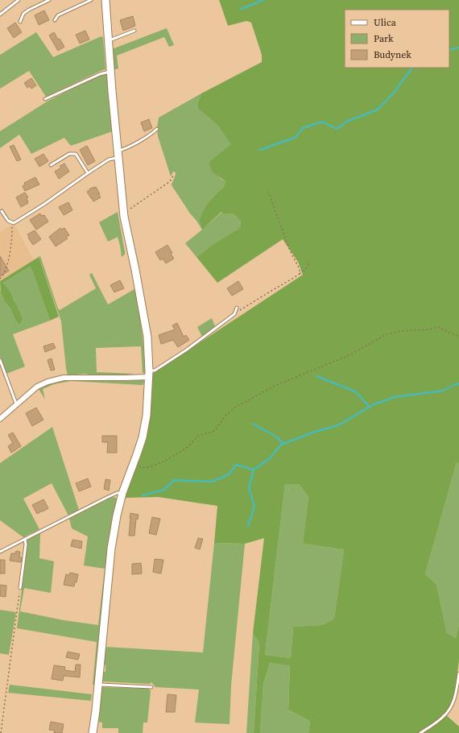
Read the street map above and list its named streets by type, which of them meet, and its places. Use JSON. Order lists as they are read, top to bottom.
{
  "legend": ["Ulica", "Park", "Budynek"]
}
